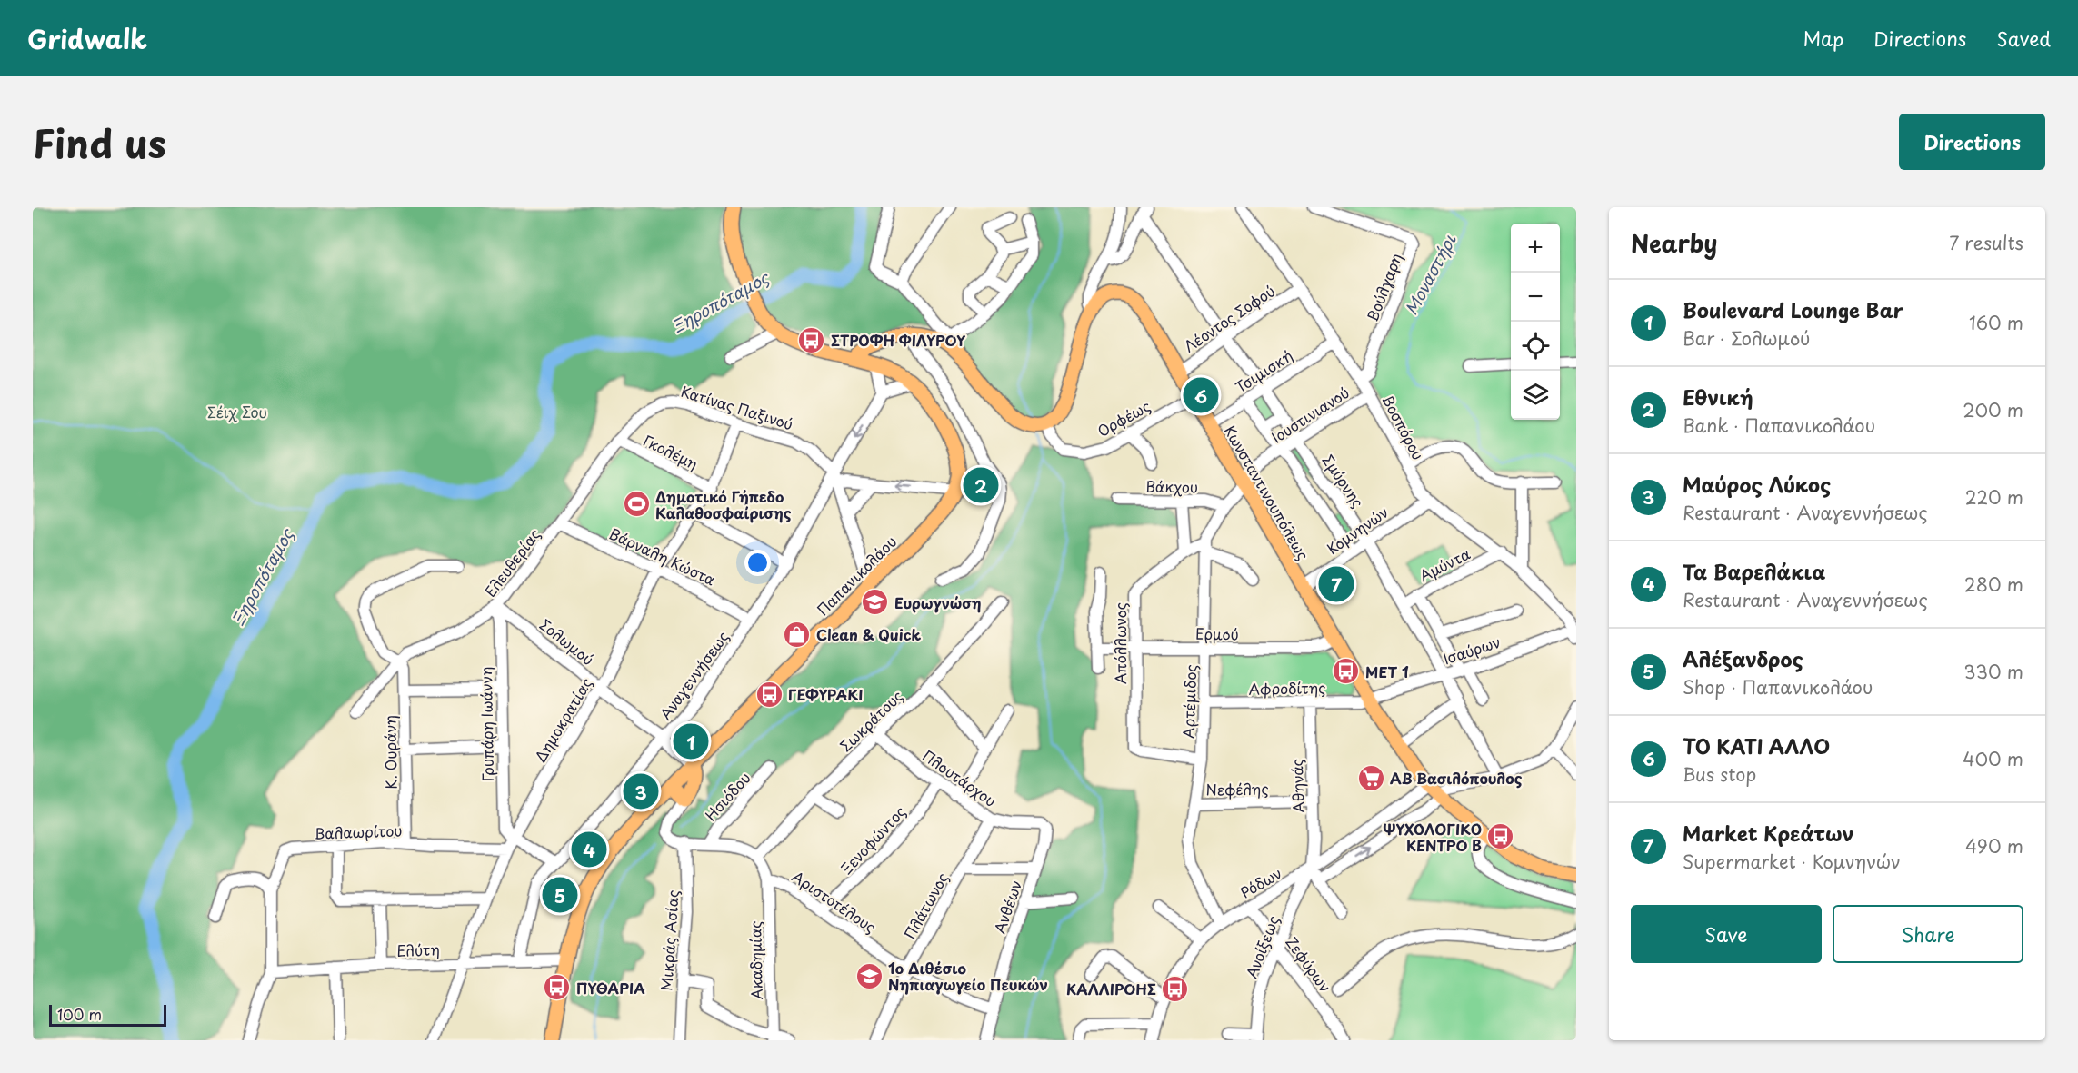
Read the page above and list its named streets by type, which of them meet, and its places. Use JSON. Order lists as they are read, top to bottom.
{
  "streets": {
    "main road": ["Κωνσταντινουπόλεως", "Παπανικολάου"],
    "street": [
      "Βούλγαρη",
      "Λέοντος Σοφού",
      "Τσιμισκή",
      "Κατίνας Παξινού",
      "Ιουστινιανού",
      "Ορφέως",
      "Βοσπόρου",
      "Γκολέμη",
      "Σμύρνης",
      "Βάκχου",
      "Κομνηνών",
      "Βάρναλη Κώστα",
      "Ελευθερίας",
      "Αμύντα",
      "Ερμού",
      "Σολωμού",
      "Απόλλωνος",
      "Ισαύρων",
      "Αναγεννήσεως",
      "Αφροδίτης",
      "Αρτέμιδος",
      "Δημοκρατίας",
      "Σωκράτους",
      "Γρυπάρη Ιωάννη",
      "Κ. Ουράνη",
      "Πλουτάρχου",
      "Αθηνάς",
      "Νεφέλης",
      "Ησιόδου",
      "Βαλαωρίτου",
      "Ξενοφώντος",
      "Ρόδων",
      "Αριστοτέλους",
      "Πλάτωνος",
      "Ανθέων",
      "Μικράς Ασίας",
      "Ανοίξεως",
      "Ελύτη",
      "Ακαδημίας",
      "Ζεφύρων"
    ]
  },
  "crossings": [
    ["Βούλγαρη", "Βοσπόρου"],
    ["Λέοντος Σοφού", "Βοσπόρου"],
    ["Λέοντος Σοφού", "Σμύρνης"],
    ["Λέοντος Σοφού", "Κωνσταντινουπόλεως"],
    ["Τσιμισκή", "Βοσπόρου"],
    ["Τσιμισκή", "Σμύρνης"],
    ["Τσιμισκή", "Κωνσταντινουπόλεως"],
    ["Κατίνας Παξινού", "Ελευθερίας"],
    ["Κατίνας Παξινού", "Παπανικολάου"],
    ["Κατίνας Παξινού", "Αναγεννήσεως"],
    ["Κατίνας Παξινού", "Δημοκρατίας"],
    ["Ιουστινιανού", "Βοσπόρου"],
    ["Ιουστινιανού", "Σμύρνης"],
    ["Ιουστινιανού", "Κωνσταντινουπόλεως"],
    ["Ιουστινιανού", "Αρτέμιδος"],
    ["Ορφέως", "Κωνσταντινουπόλεως"],
    ["Βοσπόρου", "Κομνηνών"],
    ["Βοσπόρου", "Αμύντα"],
    ["Βοσπόρου", "Ισαύρων"],
    ["Γκολέμη", "Ελευθερίας"],
    ["Γκολέμη", "Δημοκρατίας"],
    ["Σμύρνης", "Κομνηνών"],
    ["Σμύρνης", "Αμύντα"],
    ["Σμύρνης", "Ισαύρων"],
    ["Βάκχου", "Αρτέμιδος"],
    ["Κωνσταντινουπόλεως", "Κομνηνών"],
    ["Κωνσταντινουπόλεως", "Ερμού"],
    ["Κωνσταντινουπόλεως", "Ισαύρων"],
    ["Κωνσταντινουπόλεως", "Αφροδίτης"],
    ["Κωνσταντινουπόλεως", "Αρτέμιδος"],
    ["Κωνσταντινουπόλεως", "Ρόδων"],
    ["Βάρναλη Κώστα", "Ελευθερίας"],
    ["Βάρναλη Κώστα", "Αναγεννήσεως"],
    ["Βάρναλη Κώστα", "Δημοκρατίας"],
    ["Ελευθερίας", "Σολωμού"],
    ["Ελευθερίας", "Γρυπάρη Ιωάννη"],
    ["Ελευθερίας", "Κ. Ουράνη"],
    ["Παπανικολάου", "Σολωμού"],
    ["Παπανικολάου", "Ελύτη"],
    ["Ερμού", "Απόλλωνος"],
    ["Ερμού", "Αρτέμιδος"],
    ["Σολωμού", "Αναγεννήσεως"],
    ["Σολωμού", "Δημοκρατίας"],
    ["Σολωμού", "Γρυπάρη Ιωάννη"],
    ["Απόλλωνος", "Αρτέμιδος"],
    ["Ισαύρων", "Αφροδίτης"],
    ["Αναγεννήσεως", "Ελύτη"],
    ["Αφροδίτης", "Αρτέμιδος"],
    ["Αφροδίτης", "Αθηνάς"],
    ["Αρτέμιδος", "Νεφέλης"],
    ["Αρτέμιδος", "Ρόδων"],
    ["Δημοκρατίας", "Γρυπάρη Ιωάννη"],
    ["Δημοκρατίας", "Βαλαωρίτου"],
    ["Δημοκρατίας", "Ελύτη"],
    ["Σωκράτους", "Πλουτάρχου"],
    ["Σωκράτους", "Αριστοτέλους"],
    ["Κ. Ουράνη", "Βαλαωρίτου"],
    ["Πλουτάρχου", "Ξενοφώντος"],
    ["Πλουτάρχου", "Πλάτωνος"],
    ["Πλουτάρχου", "Ανθέων"],
    ["Αθηνάς", "Νεφέλης"],
    ["Αθηνάς", "Ρόδων"],
    ["Αθηνάς", "Ανοίξεως"],
    ["Ξενοφώντος", "Αριστοτέλους"],
    ["Ρόδων", "Ανοίξεως"],
    ["Ρόδων", "Ζεφύρων"],
    ["Αριστοτέλους", "Πλάτωνος"],
    ["Αριστοτέλους", "Ανθέων"],
    ["Αριστοτέλους", "Ακαδημίας"],
    ["Ανοίξεως", "Ζεφύρων"]
  ],
  "water": ["Μοναστήρι", "Ξηροπόταμος"],
  "parks": ["Σέιχ Σου"],
  "places": {
    "bus stop": [
      "ΣΤΡΟΦΗ ΦΙΛΥΡΟΥ",
      "ΜΕΤ 1",
      "ΓΕΦΥΡΑΚΙ",
      "ΨΥΧΟΛΟΓΙΚΟ ΚΕΝΤΡΟ B",
      "ΠΥΘΑΡΙΑ",
      "ΚΑΛΛΙΡΟΗΣ"
    ],
    "sports": ["Δημοτικό Γήπεδο Καλαθοσφαίρισης"],
    "school or university": ["Ευρωγνώση", "1ο Διθέσιο Νηπιαγωγείο Πευκών"],
    "shop": ["Clean & Quick"],
    "supermarket": ["ΑΒ Βασιλόπουλος"]
  },
  "scale_bar": "100 m",
  "page": {
    "header": "Gridwalk",
    "nav": ["Map", "Directions", "Saved"],
    "title": "Find us",
    "buttons": [
      "Directions",
      ["Save", "Share"]
    ],
    "heading": ["Nearby", "7 results"],
    "map_buttons": ["+", "−"],
    "list": [
      {
        "mark": "1",
        "name": "Boulevard Lounge Bar",
        "note": "Bar · Σολωμού",
        "value": "160 m"
      },
      {
        "mark": "2",
        "name": "Εθνική",
        "note": "Bank · Παπανικολάου",
        "value": "200 m"
      },
      {
        "mark": "3",
        "name": "Μαύρος Λύκος",
        "note": "Restaurant · Αναγεννήσεως",
        "value": "220 m"
      },
      {
        "mark": "4",
        "name": "Τα Βαρελάκια",
        "note": "Restaurant · Αναγεννήσεως",
        "value": "280 m"
      },
      {
        "mark": "5",
        "name": "Αλέξανδρος",
        "note": "Shop · Παπανικολάου",
        "value": "330 m"
      },
      {
        "mark": "6",
        "name": "ΤΟ ΚΑΤΙ ΑΛΛΟ",
        "note": "Bus stop",
        "value": "400 m"
      },
      {
        "mark": "7",
        "name": "Market Κρεάτων",
        "note": "Supermarket · Κομνηνών",
        "value": "490 m"
      }
    ],
    "pins": [
      "6",
      "2",
      "7",
      "1",
      "3",
      "4",
      "5"
    ],
    "scale": "100 m"
  }
}
